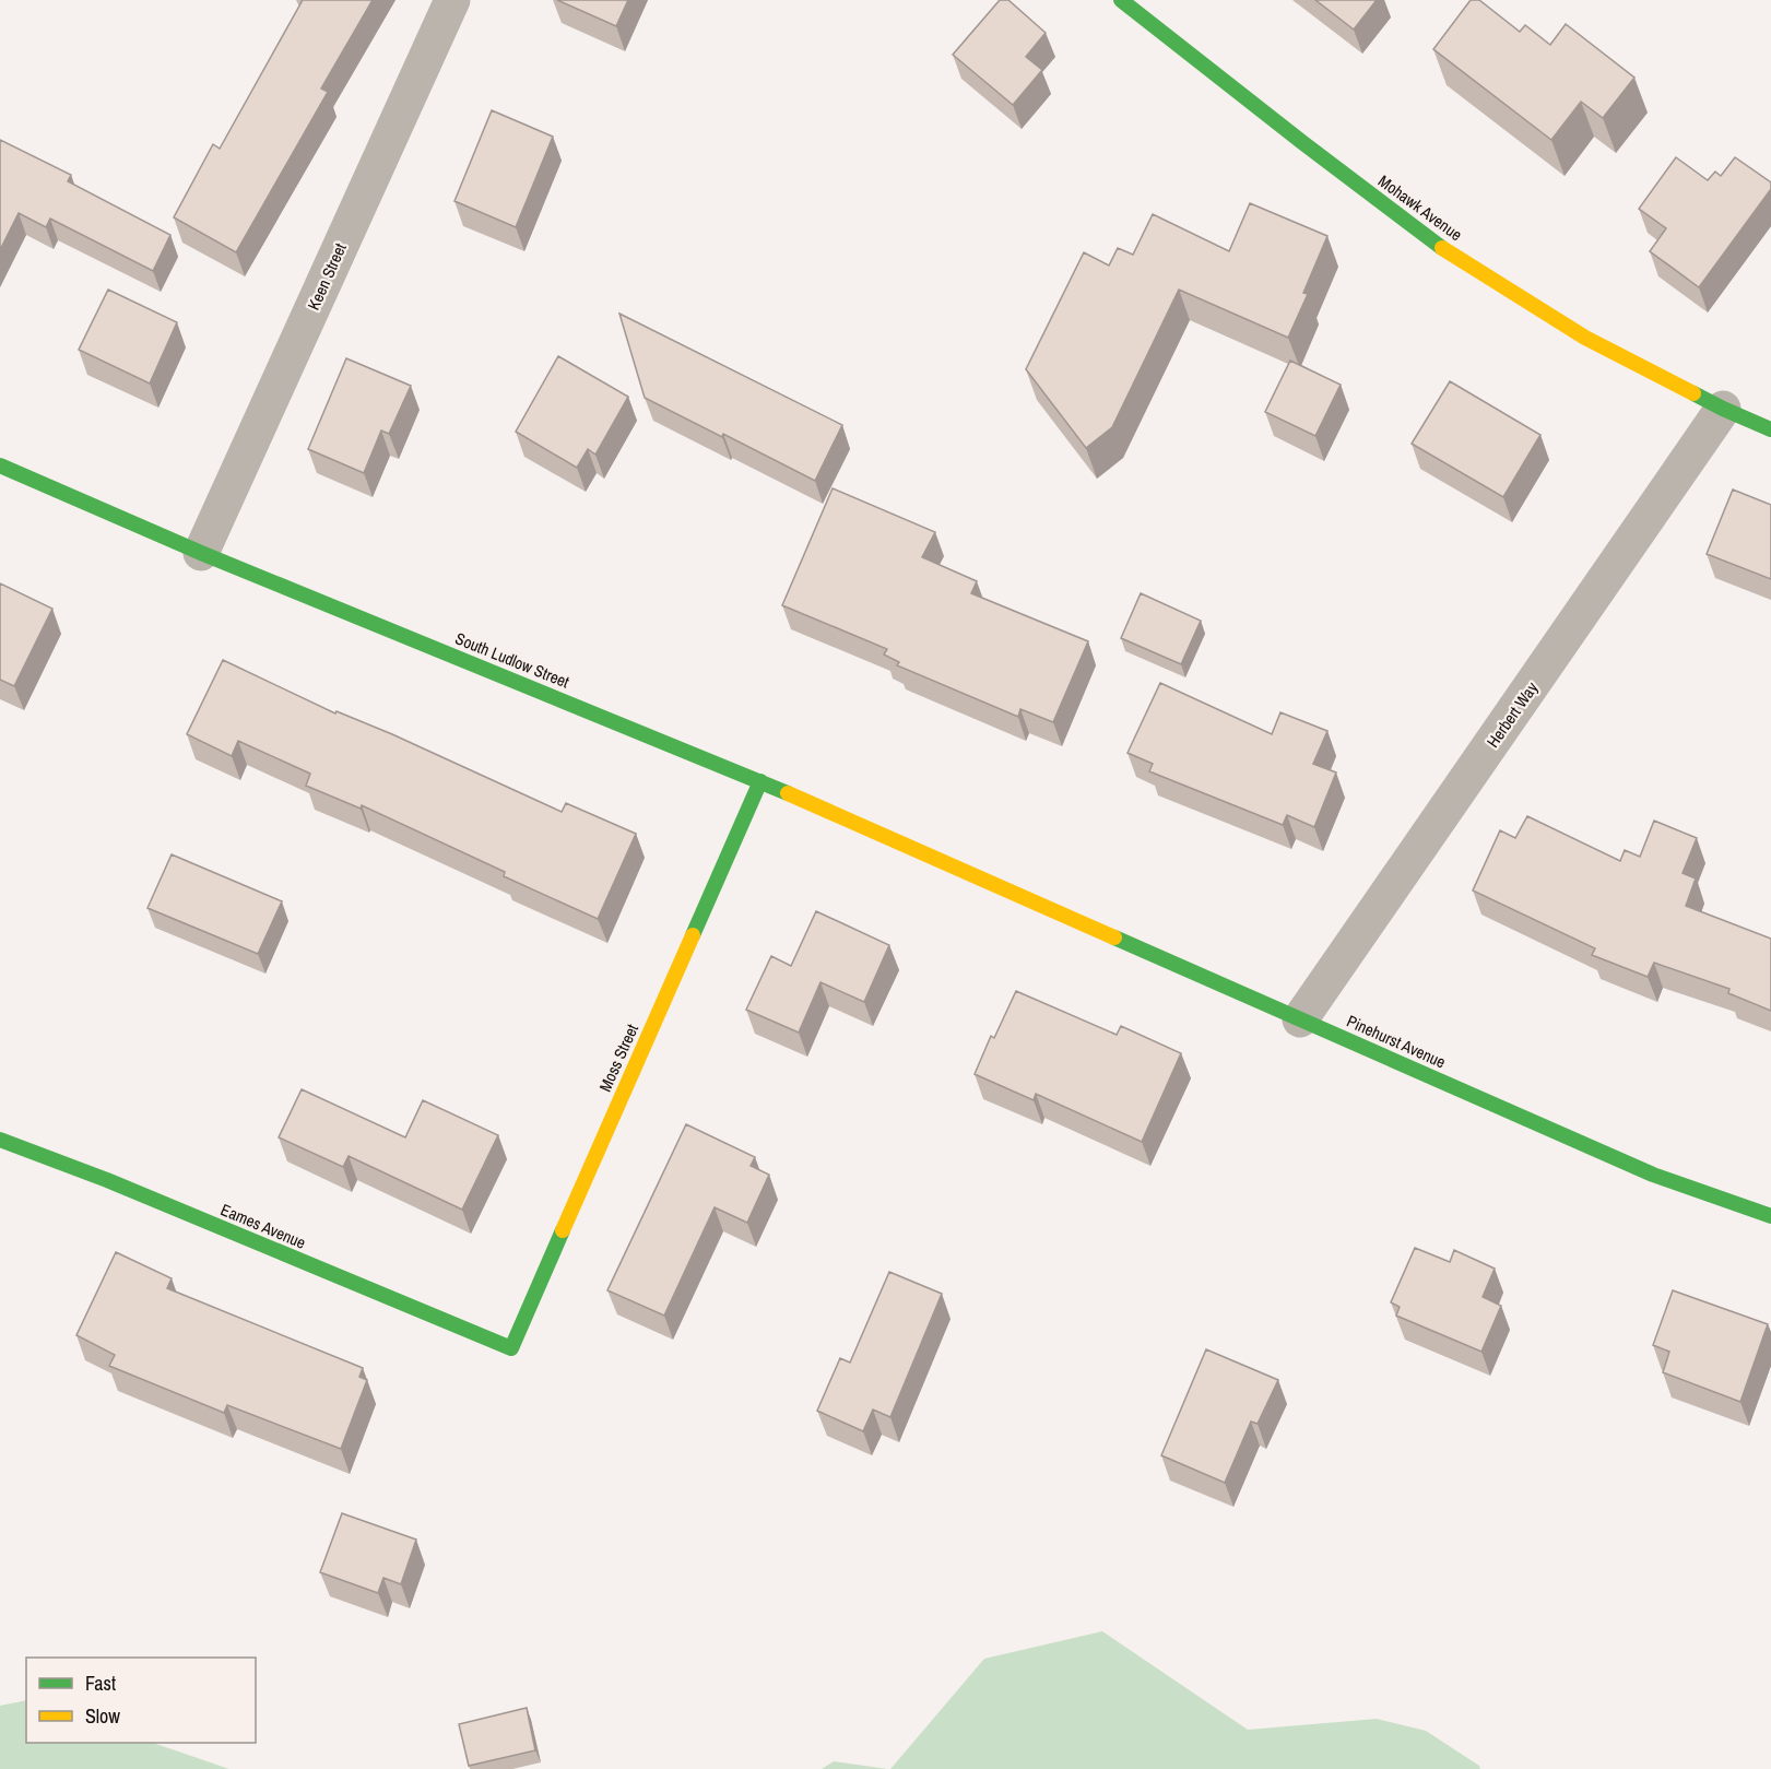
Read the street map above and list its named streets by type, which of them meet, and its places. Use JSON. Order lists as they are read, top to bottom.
{
  "streets": {
    "street": [
      "Mohawk Avenue",
      "Keen Street",
      "South Ludlow Street",
      "Herbert Way",
      "Pinehurst Avenue",
      "Moss Street",
      "Eames Avenue"
    ]
  },
  "crossings": [
    ["Mohawk Avenue", "Herbert Way"],
    ["Keen Street", "South Ludlow Street"],
    ["South Ludlow Street", "Pinehurst Avenue"],
    ["South Ludlow Street", "Moss Street"],
    ["Herbert Way", "Pinehurst Avenue"],
    ["Moss Street", "Eames Avenue"]
  ],
  "legend": ["Fast", "Slow"]
}
